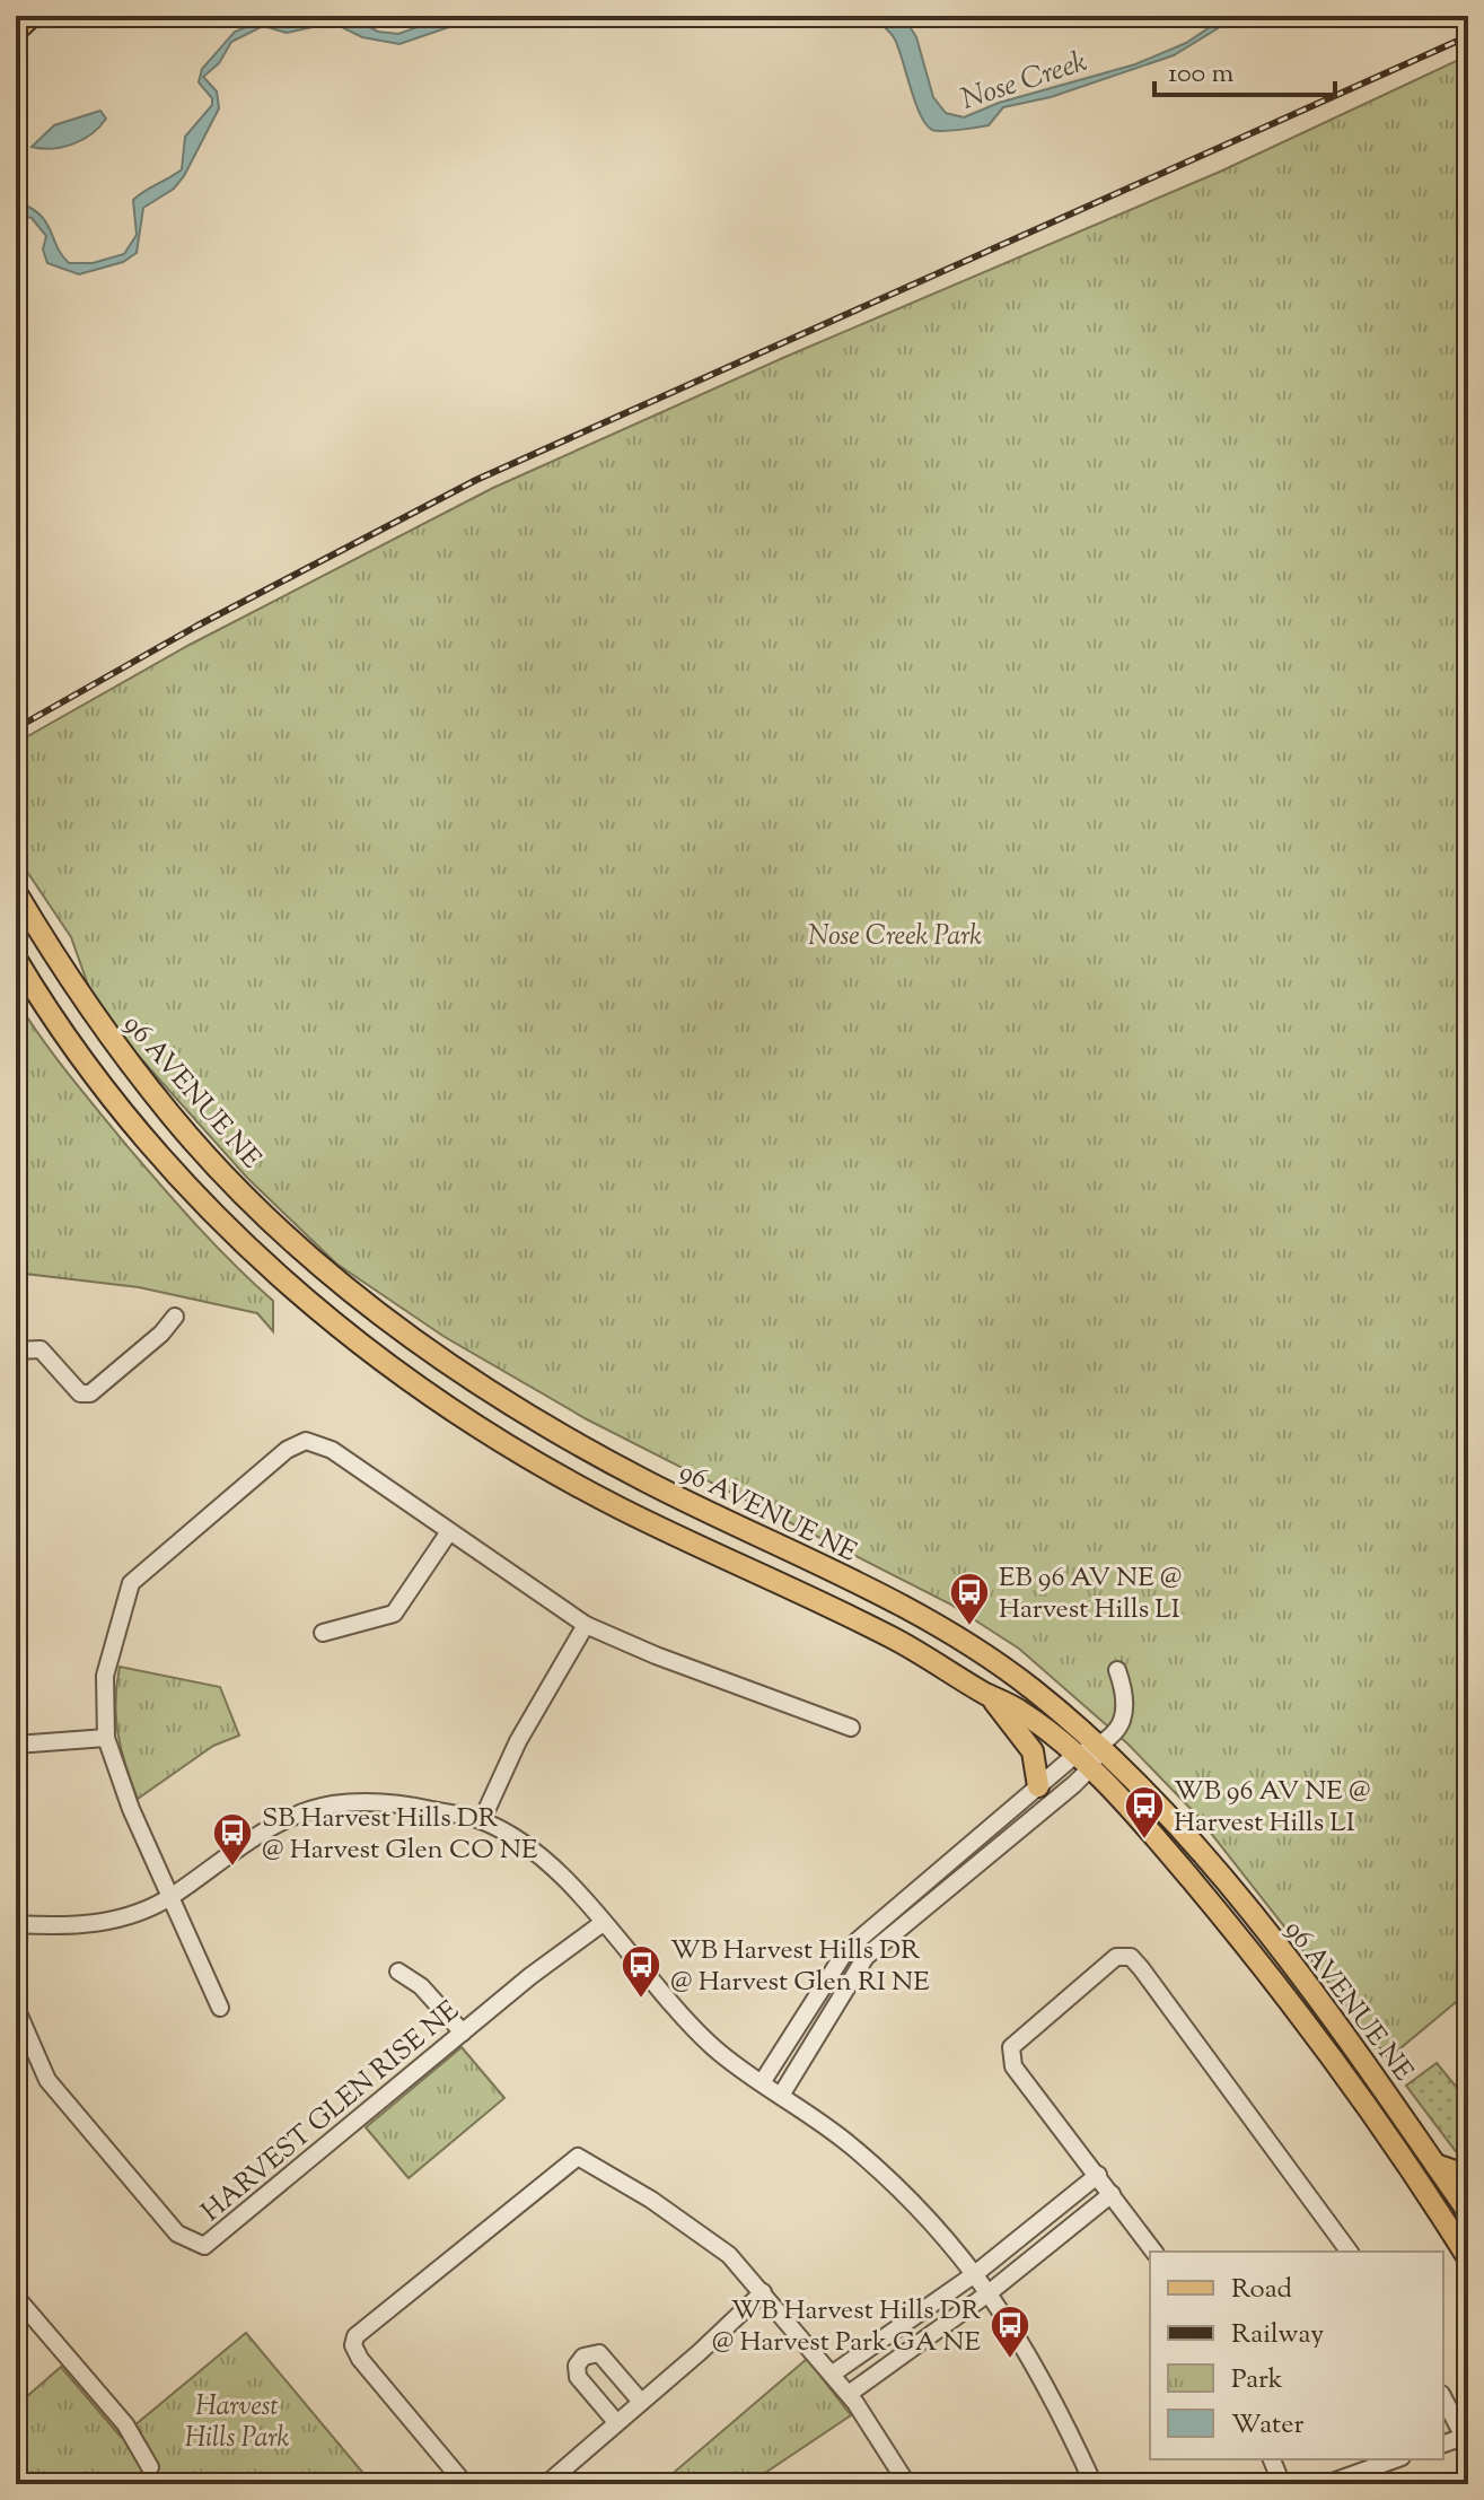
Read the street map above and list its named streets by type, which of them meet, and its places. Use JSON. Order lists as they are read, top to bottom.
{
  "streets": {
    "main road": ["96 AVENUE NE"],
    "street": ["HARVEST GLEN RISE NE"]
  },
  "water": ["Nose Creek"],
  "parks": ["Nose Creek Park", "Harvest Hills Park"],
  "places": {
    "bus stop": [
      "EB 96 AV NE @ Harvest Hills LI",
      "WB 96 AV NE @ Harvest Hills LI",
      "SB Harvest Hills DR @ Harvest Glen CO NE",
      "WB Harvest Hills DR @ Harvest Glen RI NE",
      "WB Harvest Hills DR @ Harvest Park GA NE"
    ]
  },
  "legend": [
    "Road",
    "Railway",
    "Park",
    "Water"
  ],
  "scale_bar": "100 m"
}
